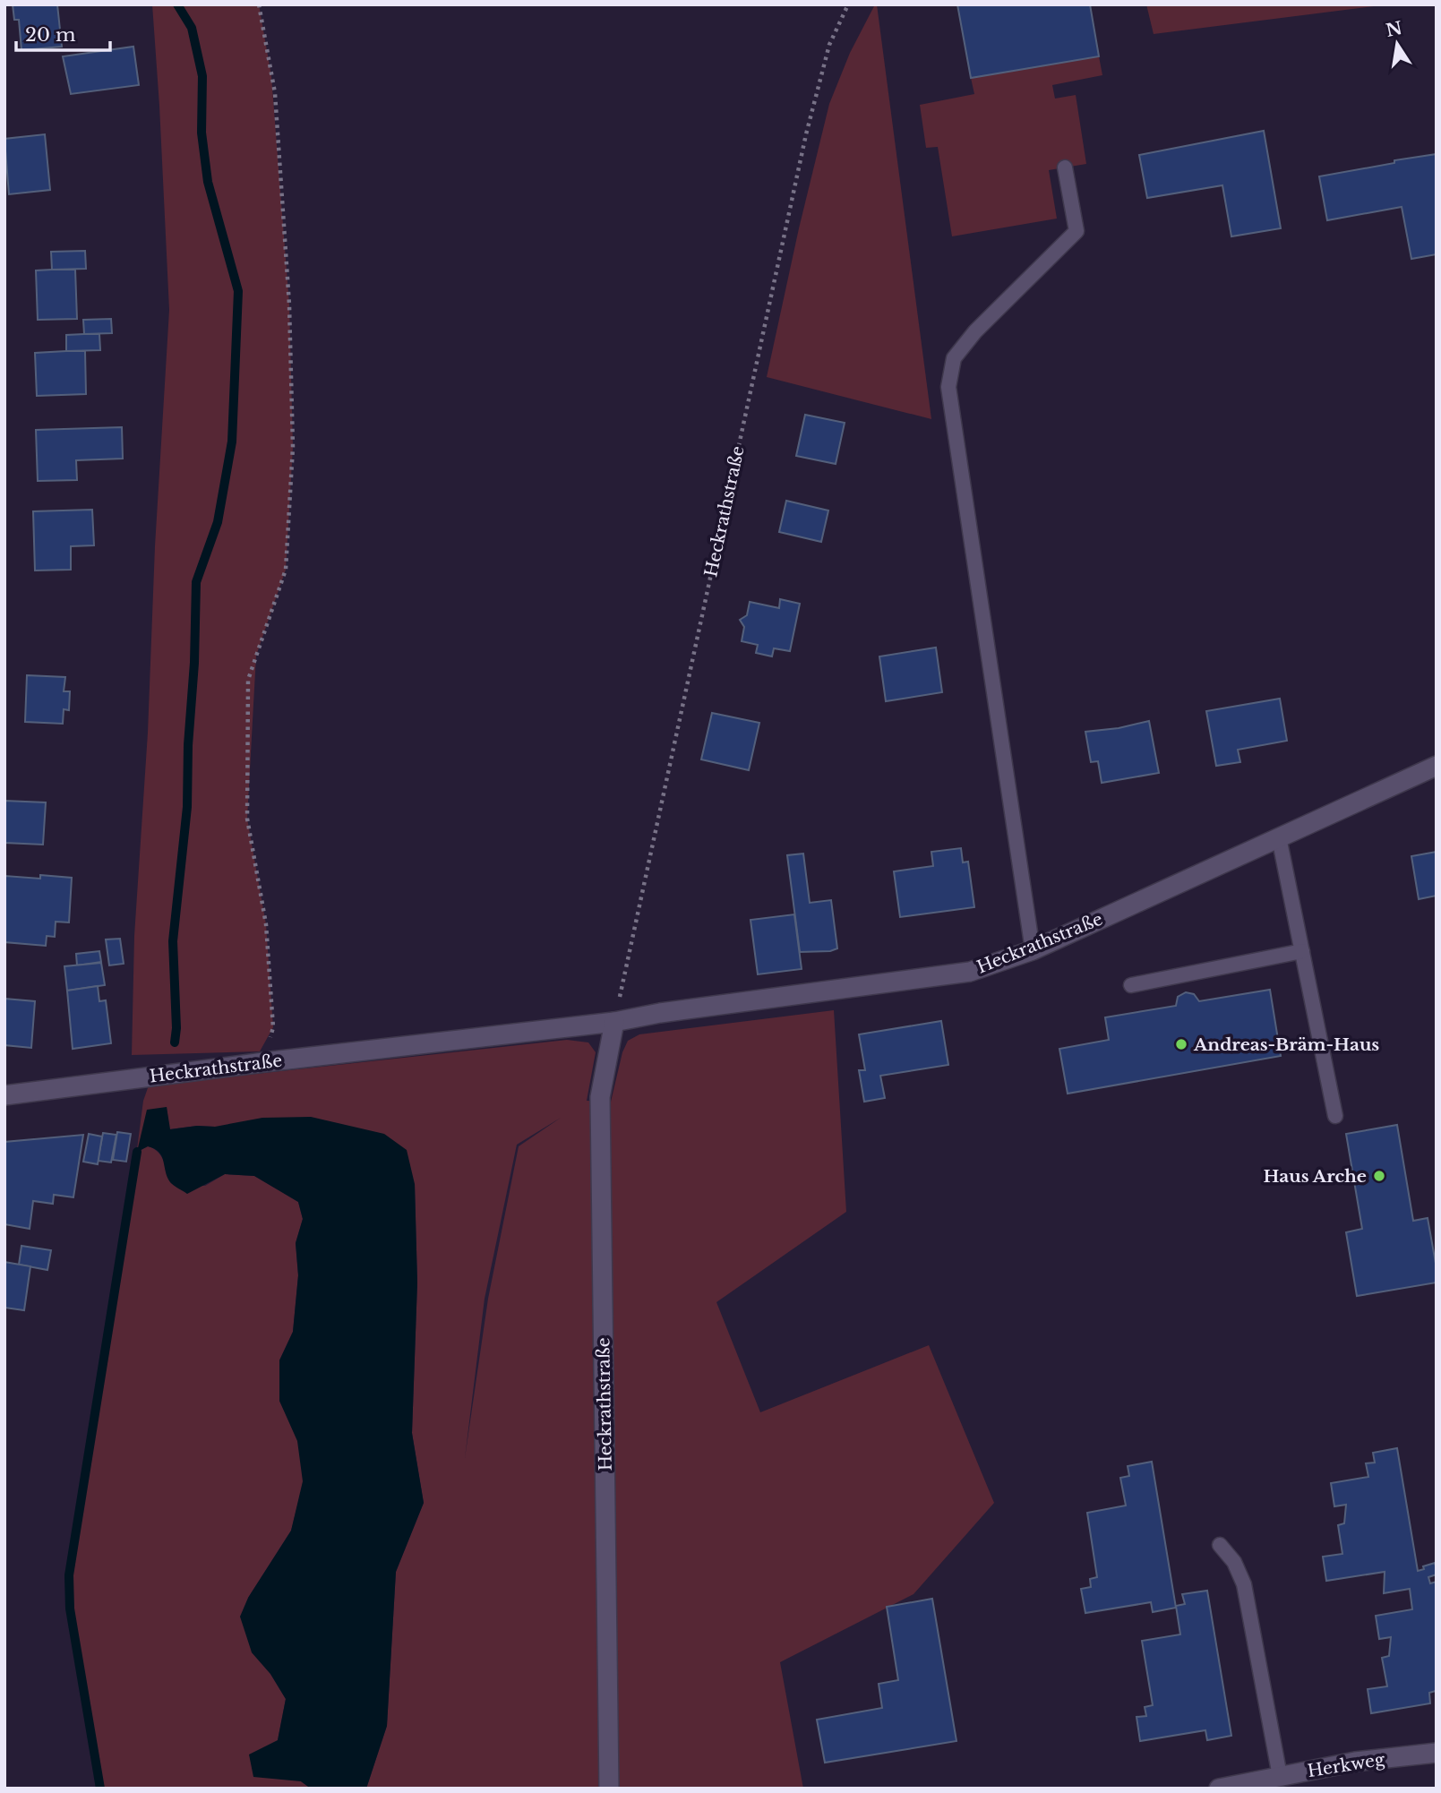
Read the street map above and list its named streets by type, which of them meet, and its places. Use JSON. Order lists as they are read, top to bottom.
{
  "streets": {
    "street": ["Heckrathstraße", "Herkweg"]
  },
  "places": ["Andreas-Bräm-Haus", "Haus Arche"],
  "scale_bar": "20 m",
  "north": "top"
}
